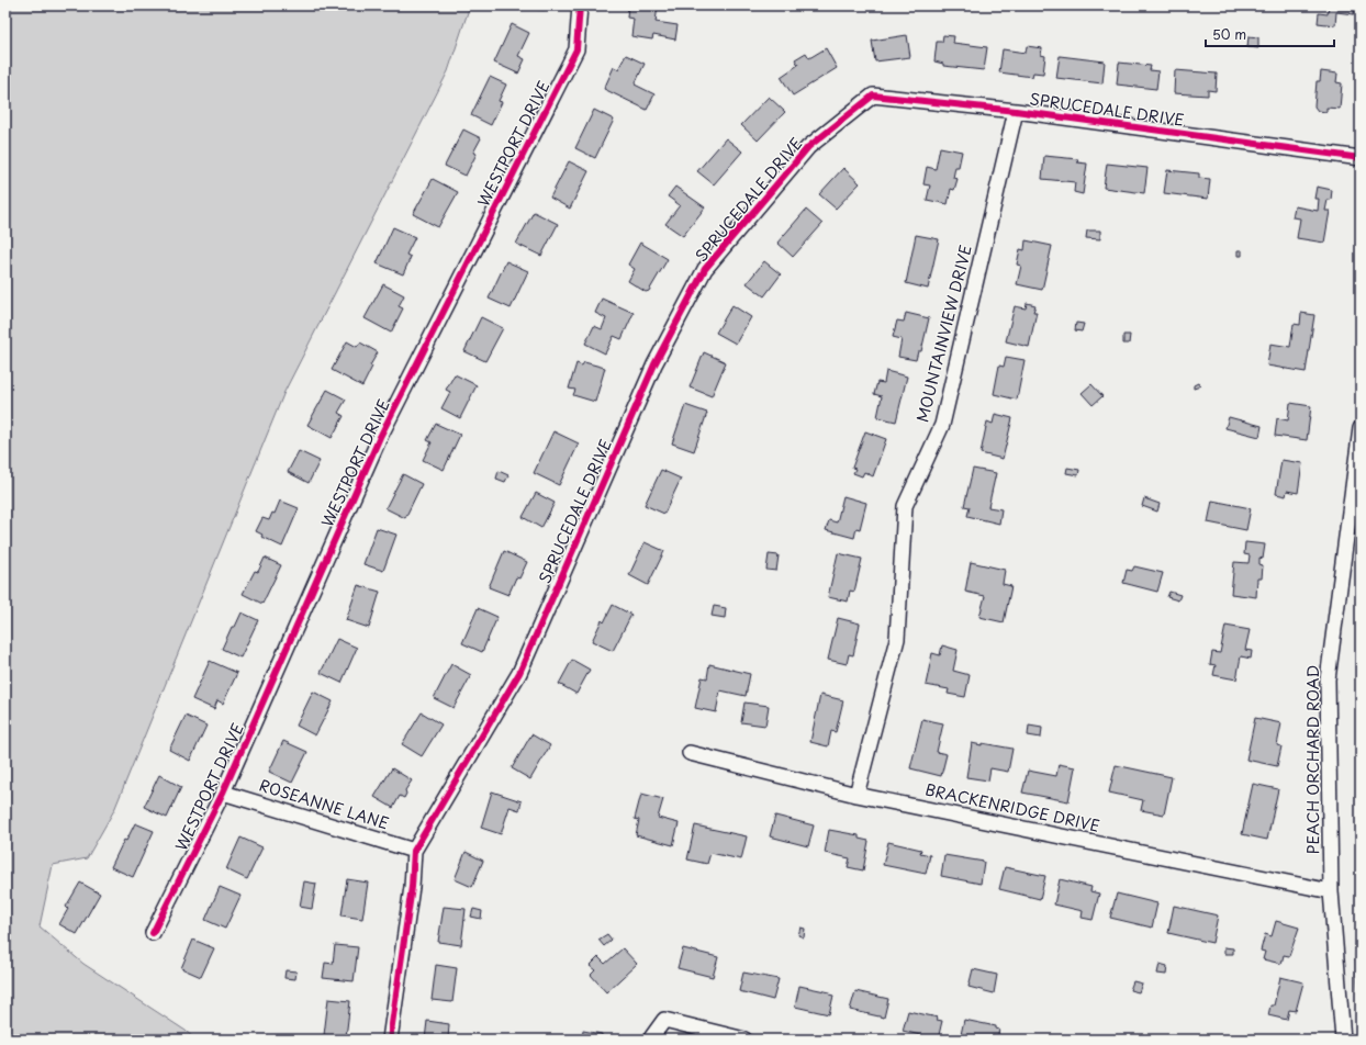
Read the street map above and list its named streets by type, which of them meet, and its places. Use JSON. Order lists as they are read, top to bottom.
{
  "streets": {
    "street": [
      "SPRUCEDALE DRIVE",
      "WESTPORT DRIVE",
      "MOUNTAINVIEW DRIVE",
      "PEACH ORCHARD ROAD",
      "ROSEANNE LANE",
      "BRACKENRIDGE DRIVE"
    ]
  },
  "crossings": [
    ["SPRUCEDALE DRIVE", "MOUNTAINVIEW DRIVE"],
    ["SPRUCEDALE DRIVE", "ROSEANNE LANE"],
    ["WESTPORT DRIVE", "ROSEANNE LANE"],
    ["MOUNTAINVIEW DRIVE", "BRACKENRIDGE DRIVE"],
    ["PEACH ORCHARD ROAD", "BRACKENRIDGE DRIVE"]
  ],
  "scale_bar": "50 m"
}
